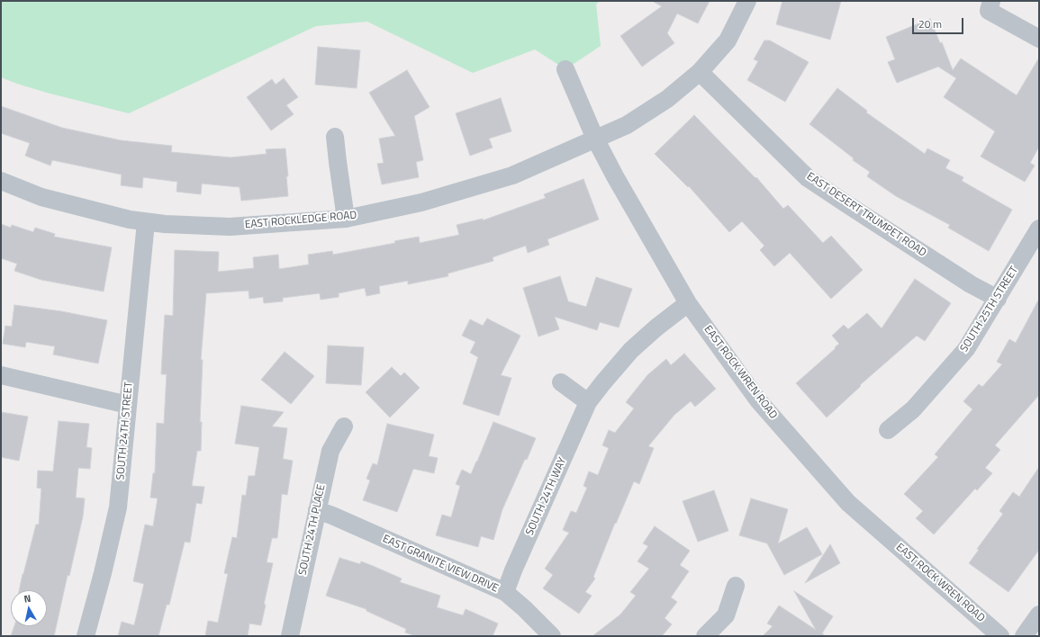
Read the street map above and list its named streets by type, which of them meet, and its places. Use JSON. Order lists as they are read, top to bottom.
{
  "streets": {
    "street": [
      "EAST DESERT TRUMPET ROAD",
      "EAST ROCKLEDGE ROAD",
      "SOUTH 25TH STREET",
      "EAST ROCK WREN ROAD",
      "SOUTH 24TH STREET",
      "SOUTH 24TH WAY",
      "SOUTH 24TH PLACE",
      "EAST GRANITE VIEW DRIVE"
    ]
  },
  "crossings": [
    ["EAST DESERT TRUMPET ROAD", "SOUTH 25TH STREET"],
    ["EAST ROCKLEDGE ROAD", "EAST ROCK WREN ROAD"],
    ["EAST ROCKLEDGE ROAD", "SOUTH 24TH STREET"],
    ["EAST ROCK WREN ROAD", "SOUTH 24TH WAY"],
    ["SOUTH 24TH WAY", "EAST GRANITE VIEW DRIVE"],
    ["SOUTH 24TH PLACE", "EAST GRANITE VIEW DRIVE"]
  ],
  "scale_bar": "20 m",
  "north": "top"
}
